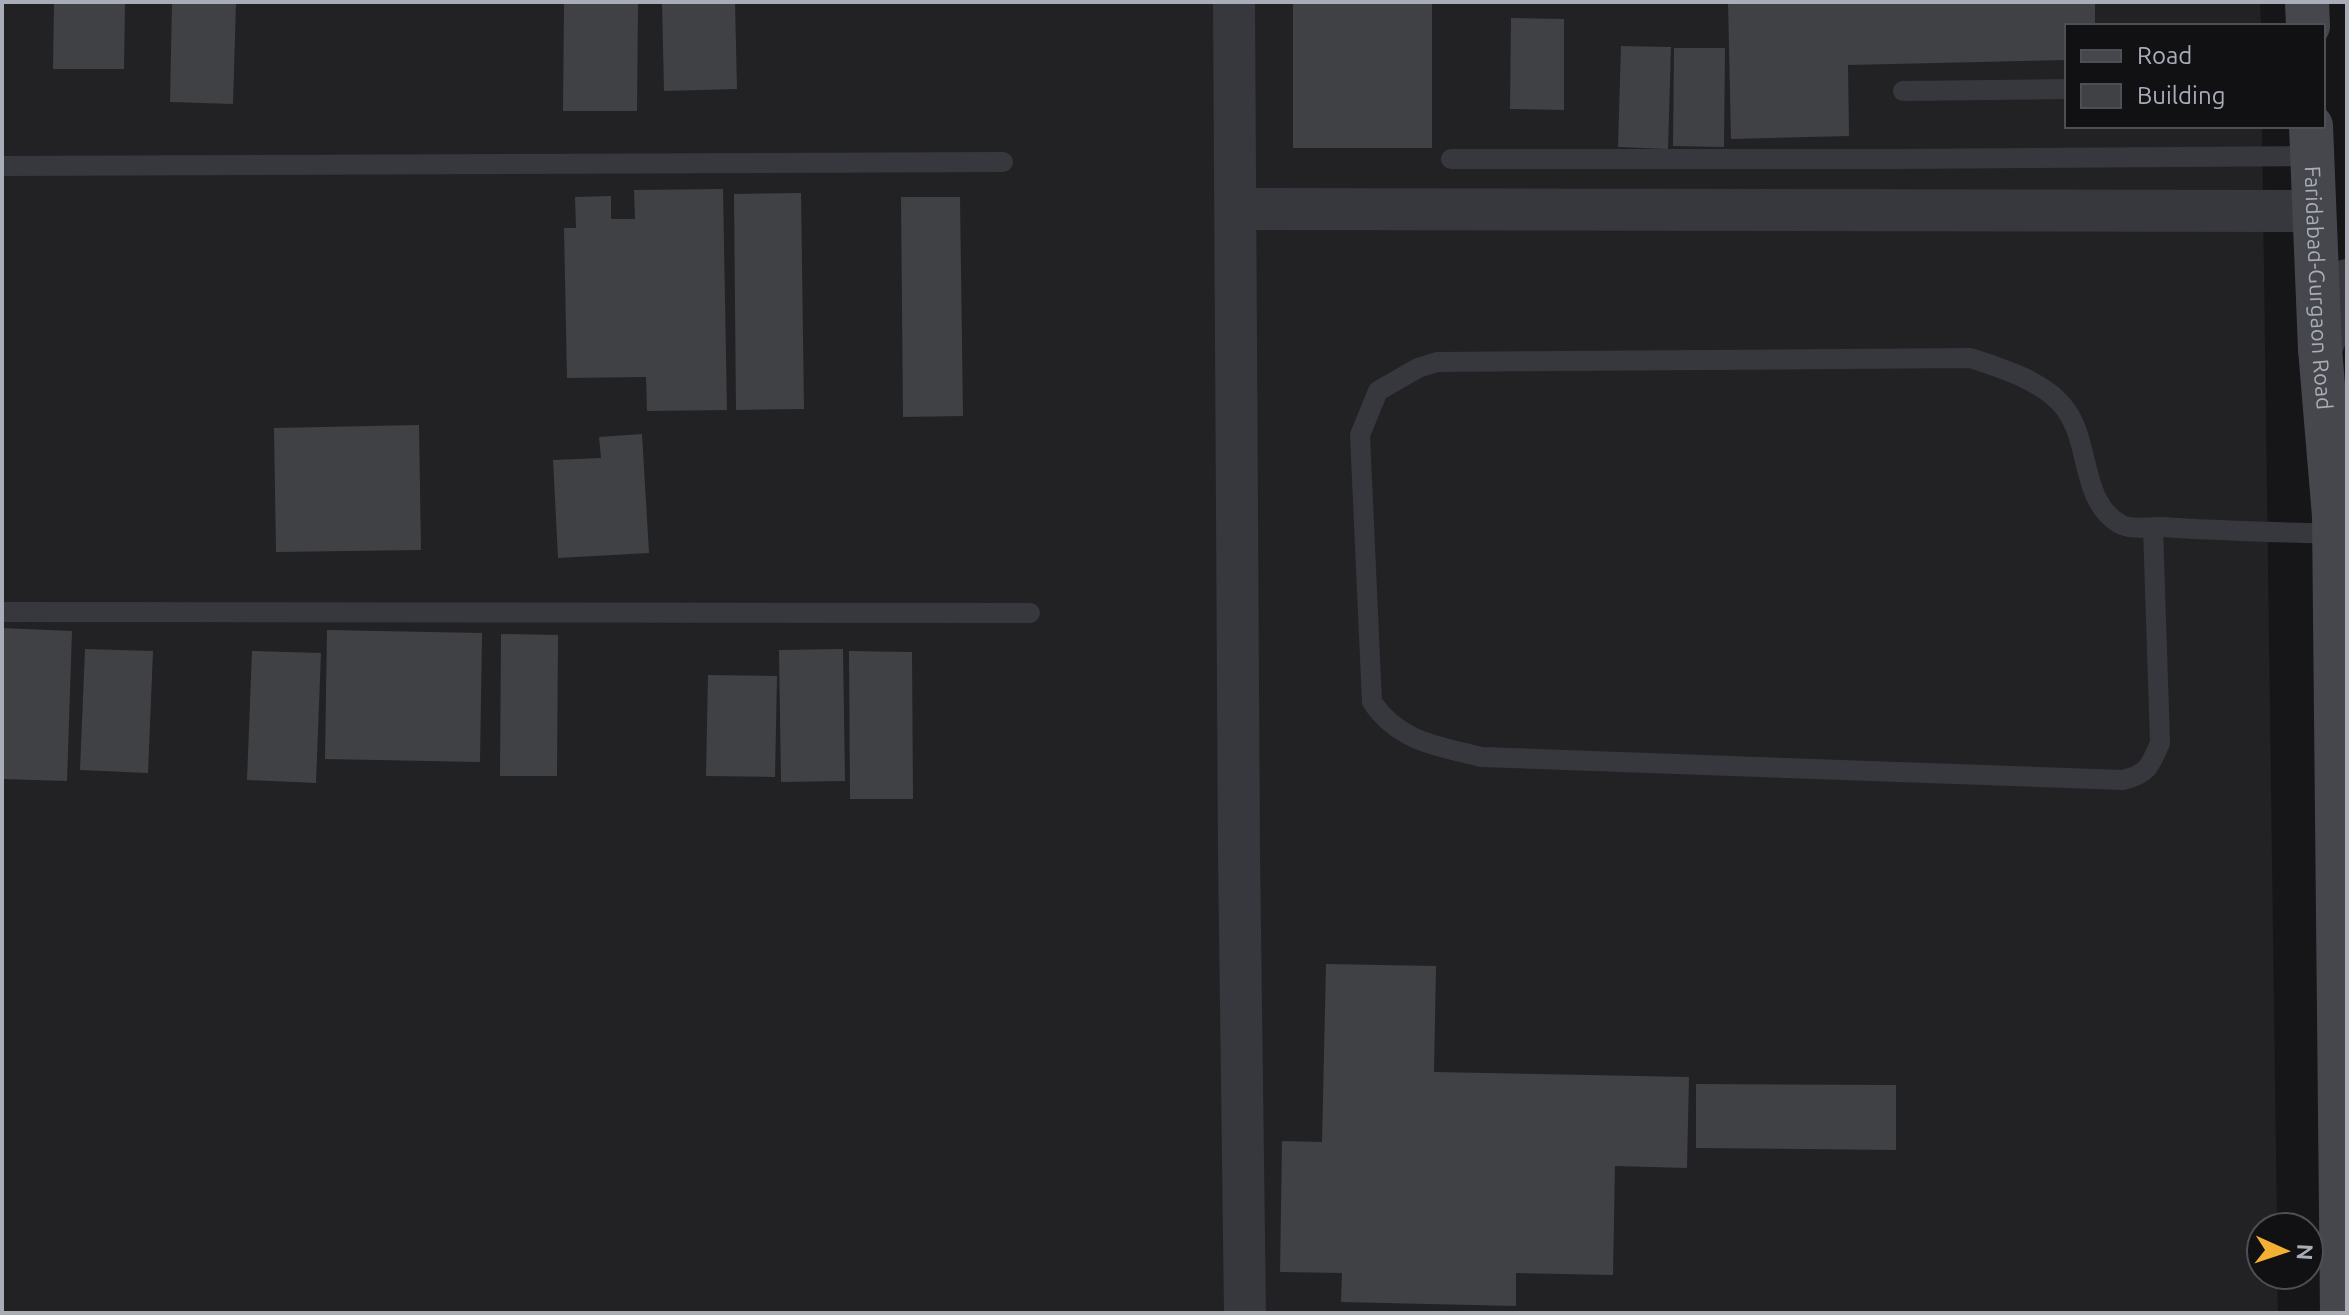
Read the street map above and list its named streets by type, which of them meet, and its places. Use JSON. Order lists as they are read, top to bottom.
{
  "streets": {
    "main road": ["Faridabad-Gurgaon Road"]
  },
  "legend": ["Road", "Building"],
  "north": "right"
}
